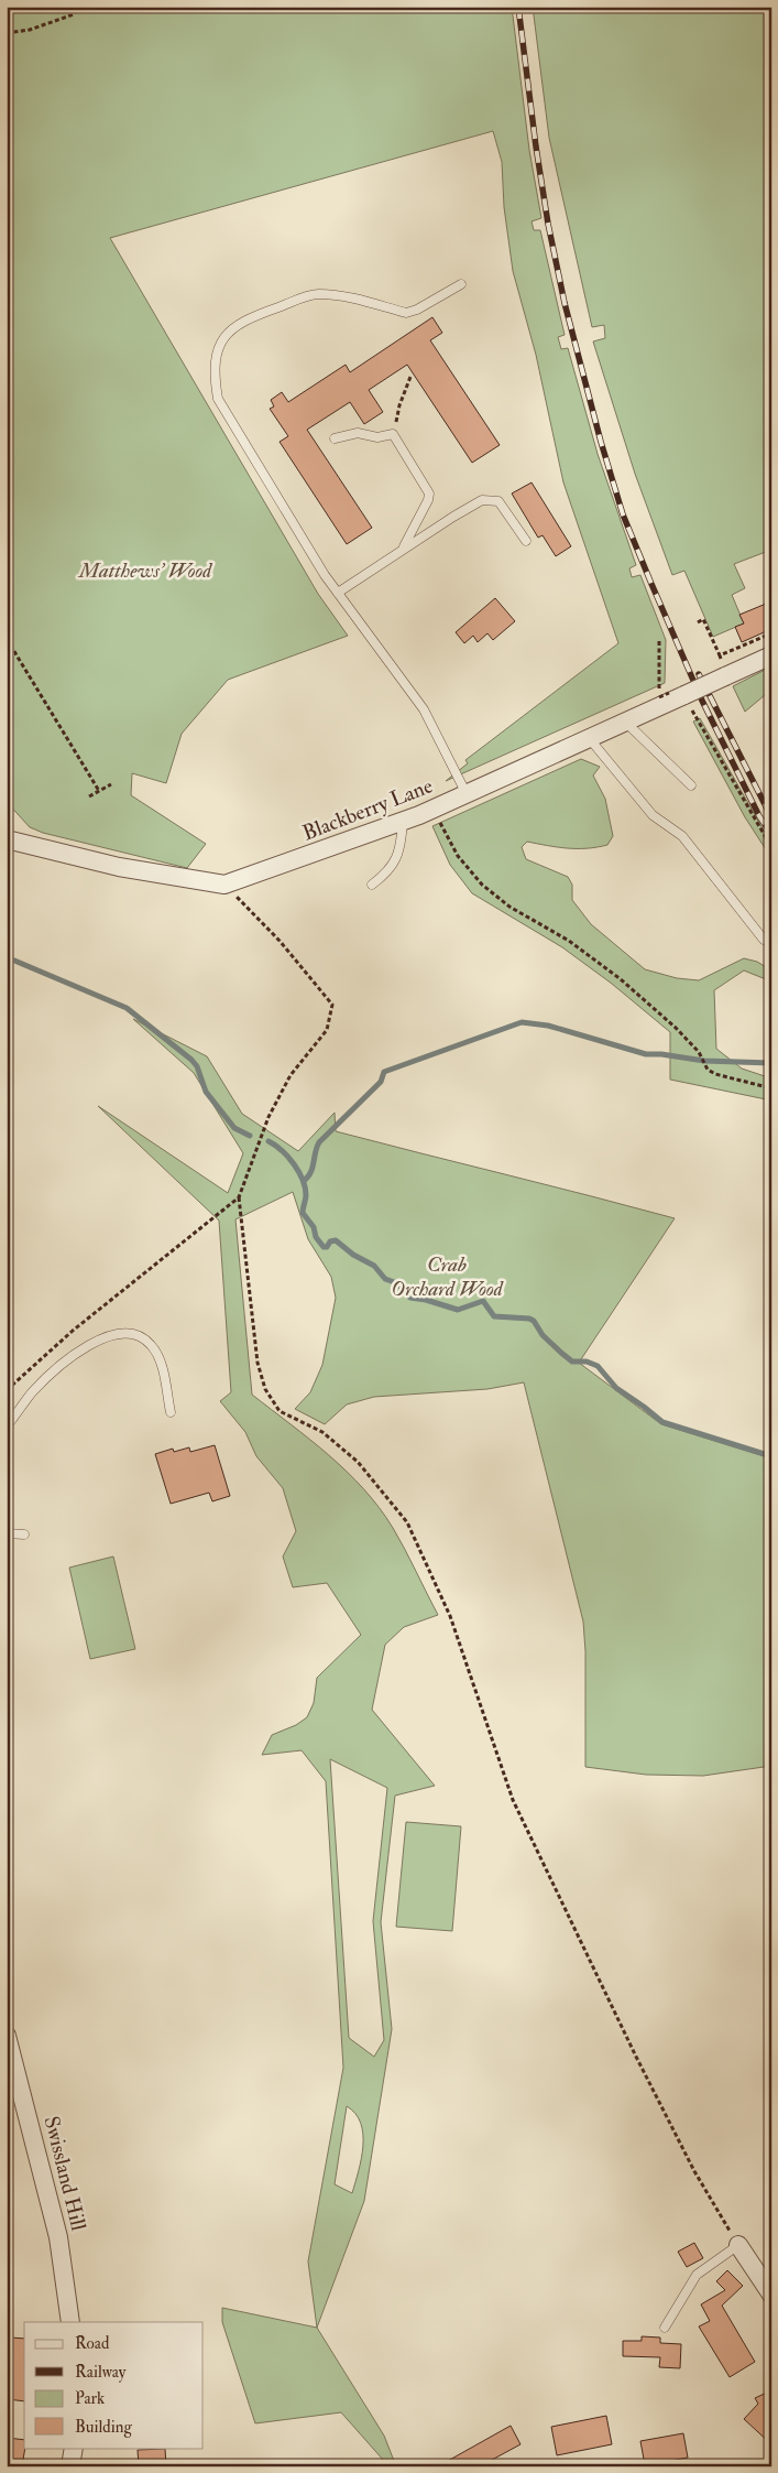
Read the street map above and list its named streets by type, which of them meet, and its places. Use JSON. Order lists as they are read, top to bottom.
{
  "streets": {
    "street": ["Blackberry Lane", "Swissland Hill"]
  },
  "parks": ["Matthews' Wood", "Crab Orchard Wood"],
  "legend": [
    "Road",
    "Railway",
    "Park",
    "Building"
  ]
}
